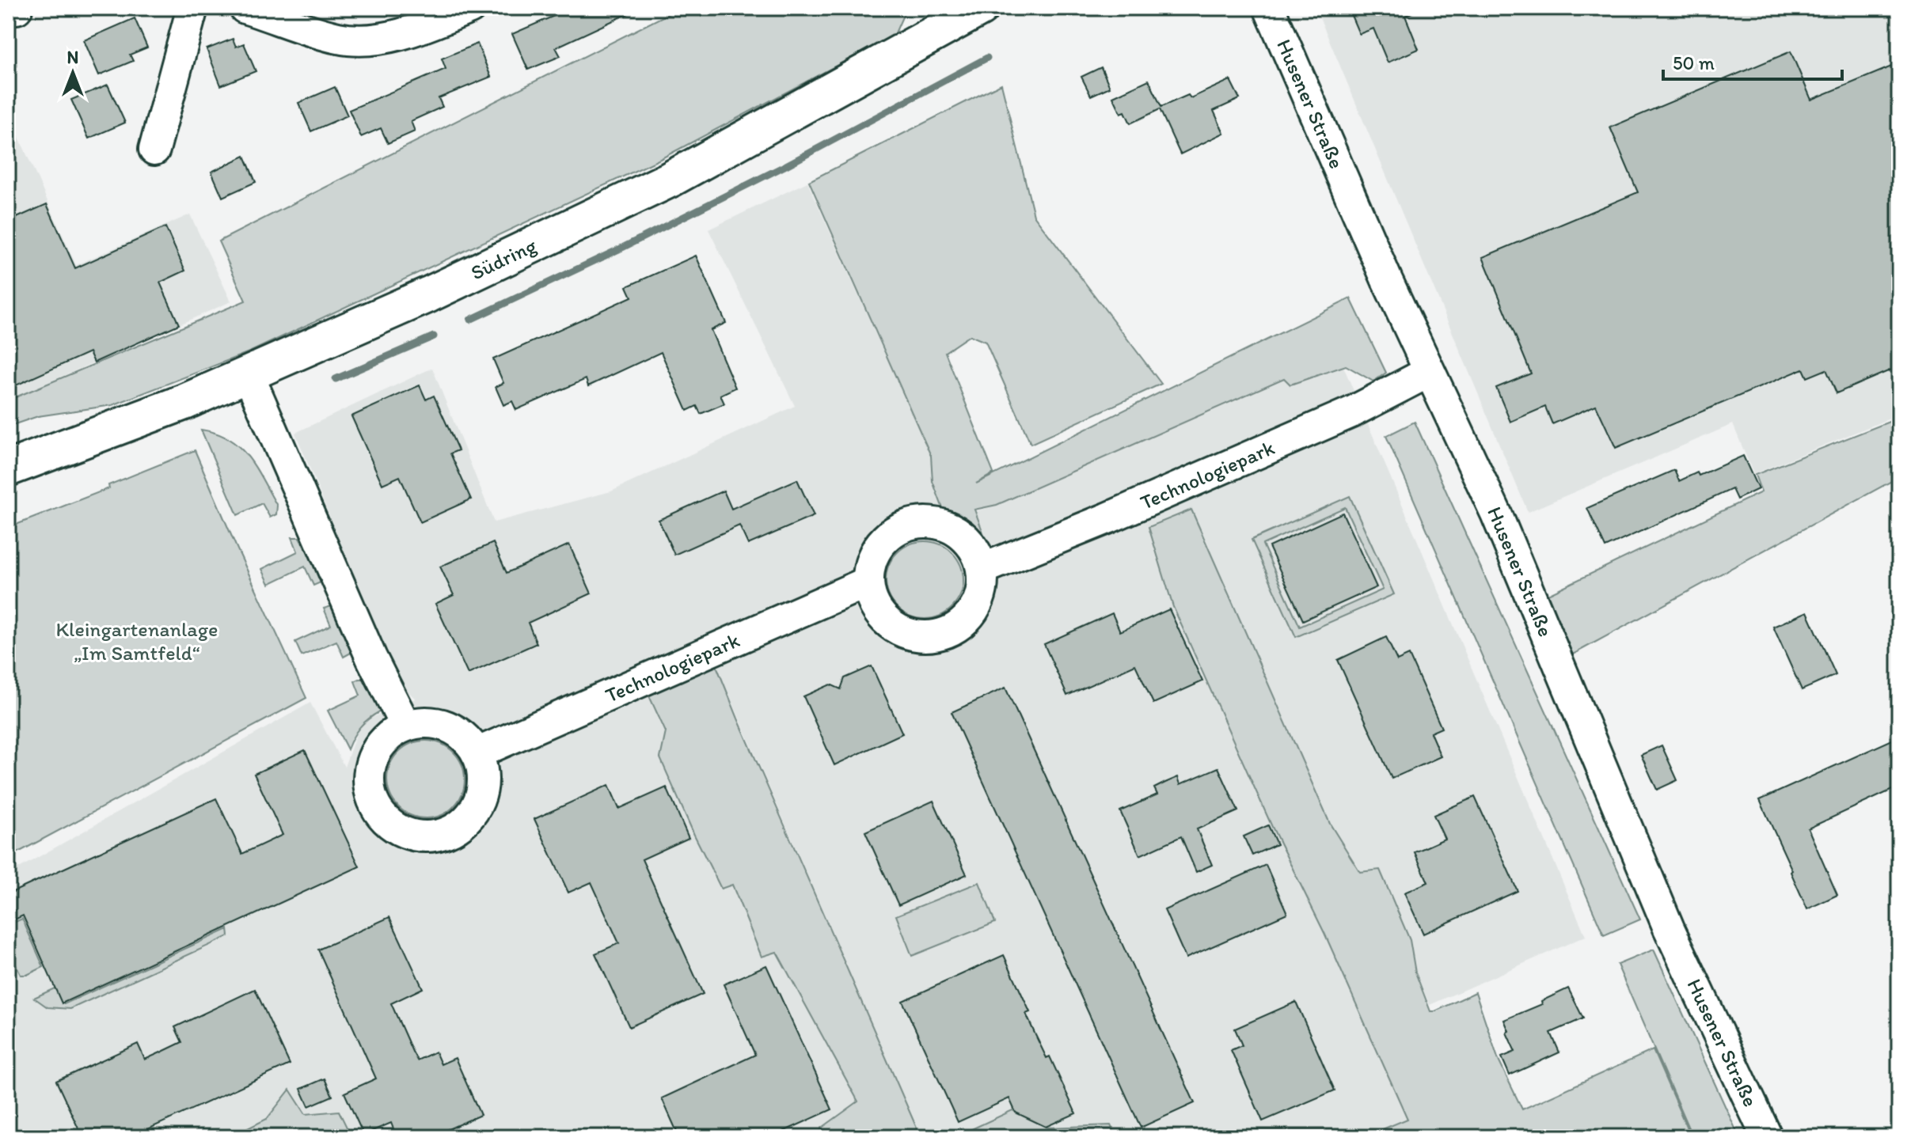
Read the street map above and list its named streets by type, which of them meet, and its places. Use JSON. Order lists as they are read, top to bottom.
{
  "streets": {
    "main road": ["Südring"],
    "street": ["Husener Straße", "Technologiepark"]
  },
  "crossings": [
    ["Husener Straße", "Technologiepark"]
  ],
  "parks": ["Kleingartenanlage „Im Samtfeld“"],
  "scale_bar": "50 m",
  "north": "top"
}
